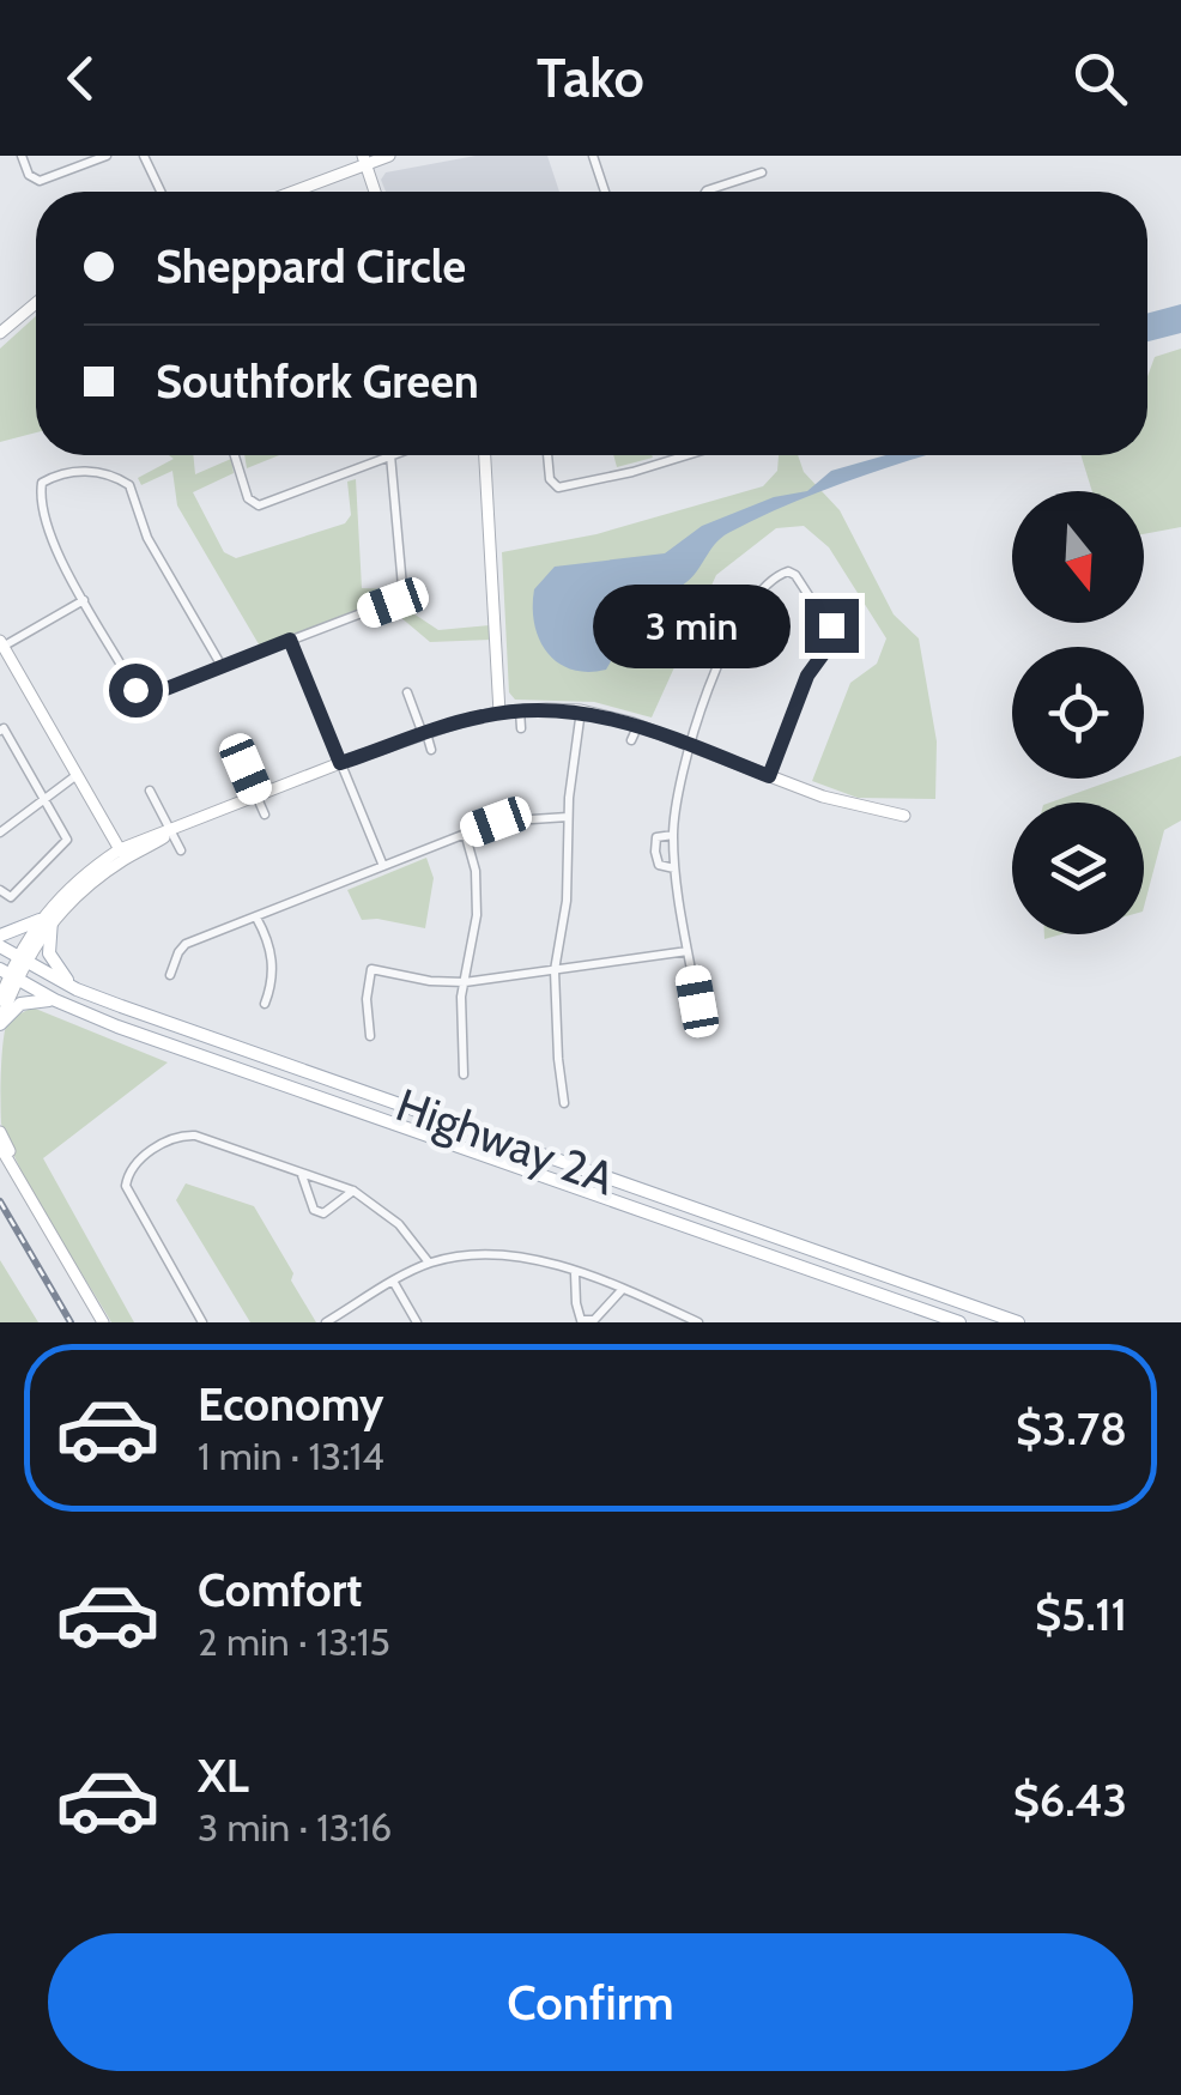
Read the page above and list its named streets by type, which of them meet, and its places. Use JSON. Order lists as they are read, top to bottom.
{
  "streets": {
    "main road": ["Highway 2A"]
  },
  "north": "bottom",
  "page": {
    "header": "Tako",
    "banner": ["Sheppard Circle", "Southfork Green"],
    "bubble": "3 min",
    "list": [
      {
        "name": "Economy",
        "note": "1 min · 13:14",
        "value": "$3.78"
      },
      {
        "name": "Comfort",
        "note": "2 min · 13:15",
        "value": "$5.11"
      },
      {
        "name": "XL",
        "note": "3 min · 13:16",
        "value": "$6.43"
      }
    ],
    "buttons": "Confirm"
  }
}
